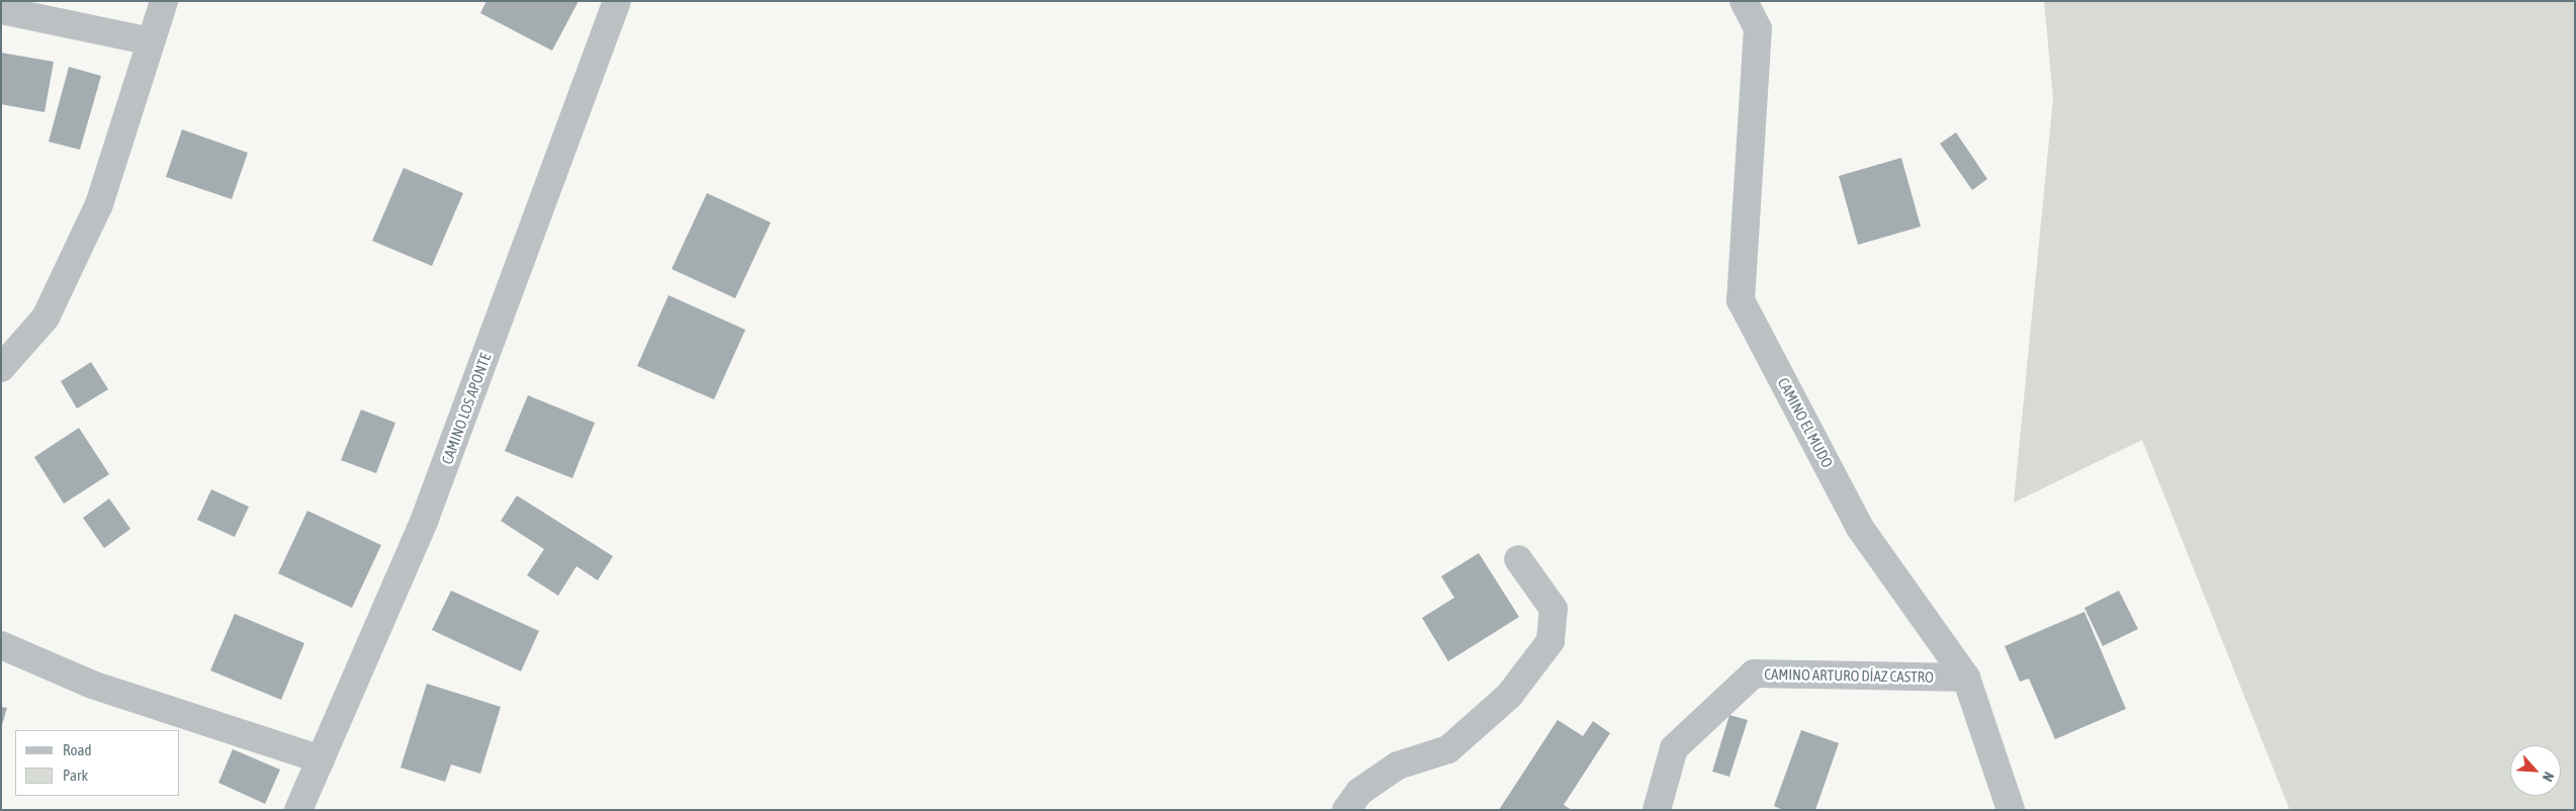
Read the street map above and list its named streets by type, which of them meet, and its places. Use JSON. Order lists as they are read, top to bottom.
{
  "streets": {
    "street": ["CAMINO LOS APONTE", "CAMINO EL MUDO", "CAMINO ARTURO DÍAZ CASTRO"]
  },
  "crossings": [
    ["CAMINO EL MUDO", "CAMINO ARTURO DÍAZ CASTRO"]
  ],
  "legend": ["Road", "Park"],
  "north": "bottom right"
}
